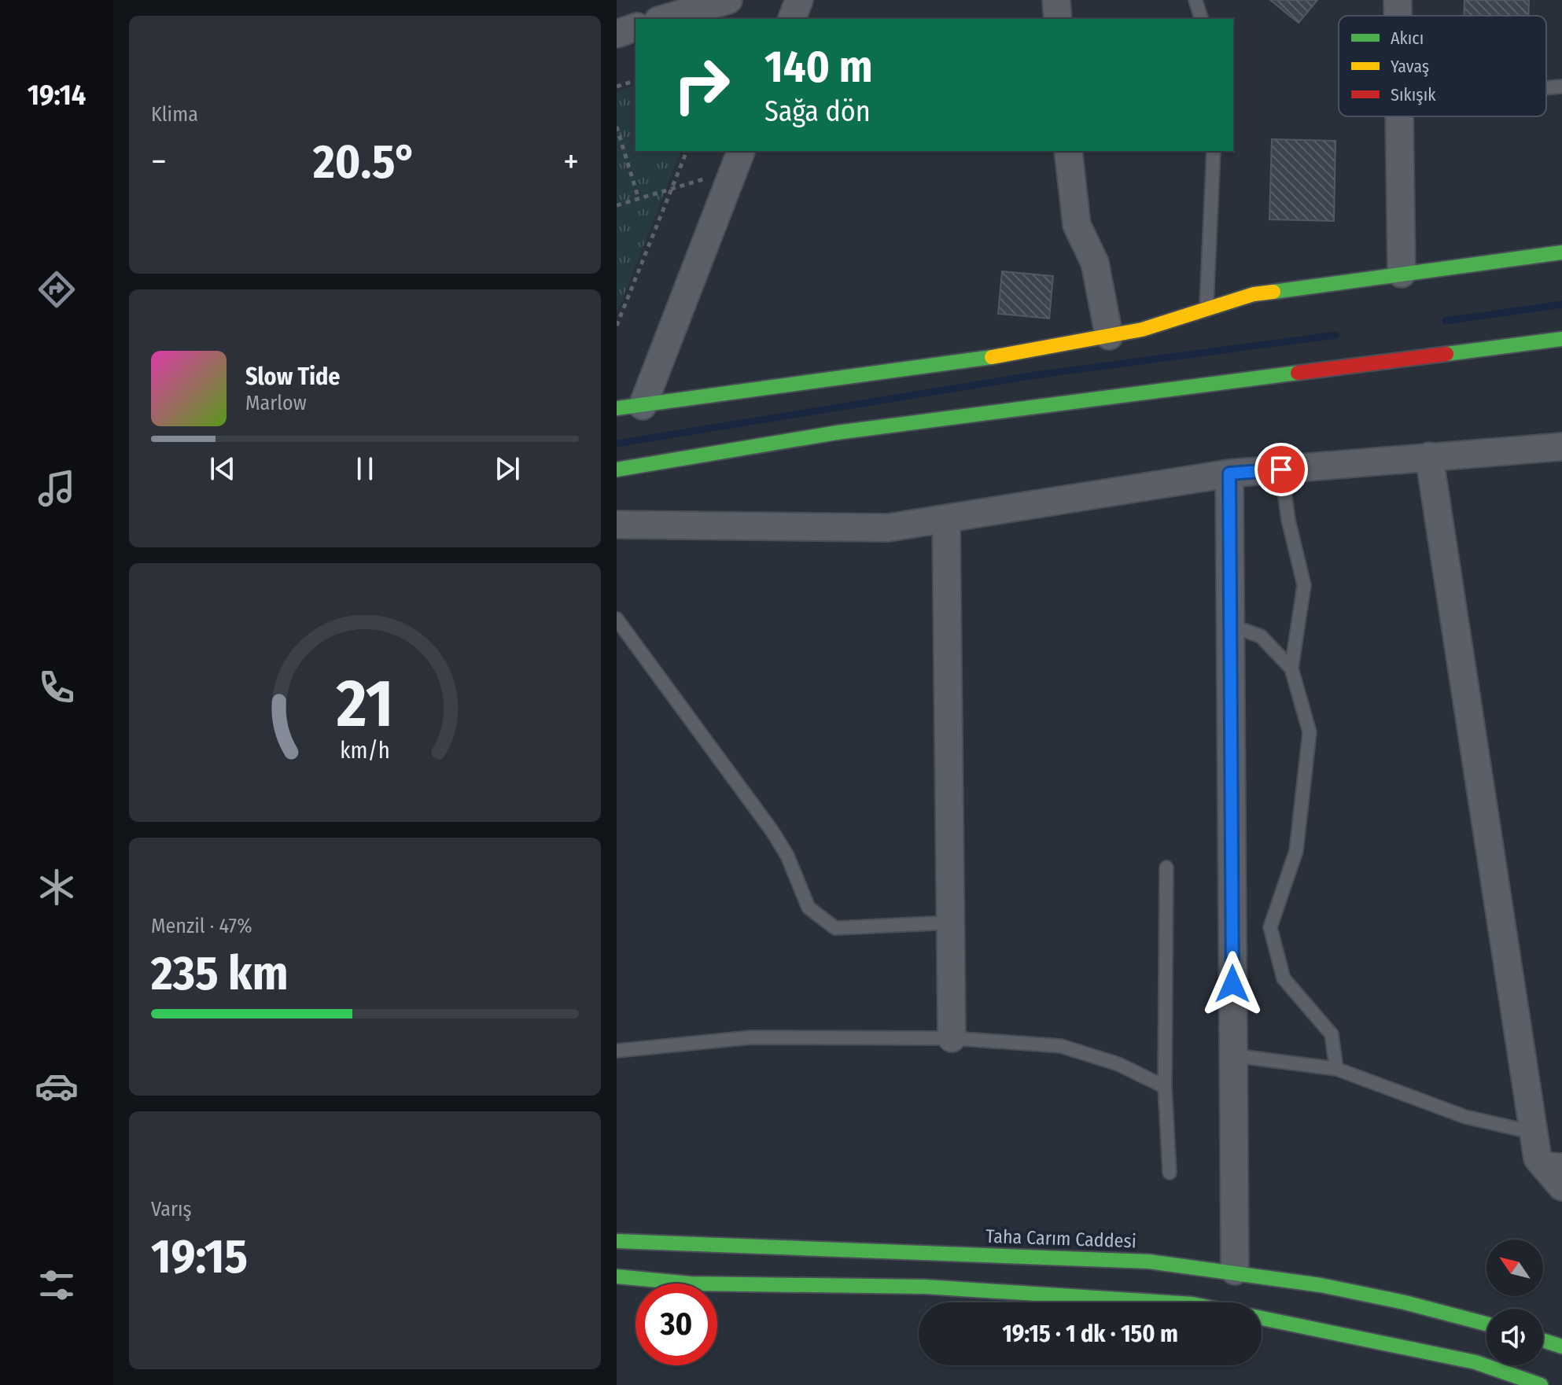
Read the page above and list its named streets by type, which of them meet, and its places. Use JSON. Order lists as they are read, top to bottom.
{
  "streets": {
    "main road": ["Taha Carım Caddesi"]
  },
  "legend": ["Akıcı", "Yavaş", "Sıkışık"],
  "north": "top left",
  "page": {
    "tabs": "19:14",
    "tile": [
      "Klima",
      ["Menzil · 47%", "235 km"],
      ["Varış", "19:15"]
    ],
    "turn": ["140 m", "Sağa dön"],
    "heat": ["−", "20.5°", "+"],
    "song": ["Slow Tide", "Marlow"],
    "limit": "30",
    "trip": "19:15 · 1 dk · 150 m",
    "gauge": ["21", "km/h"]
  }
}
